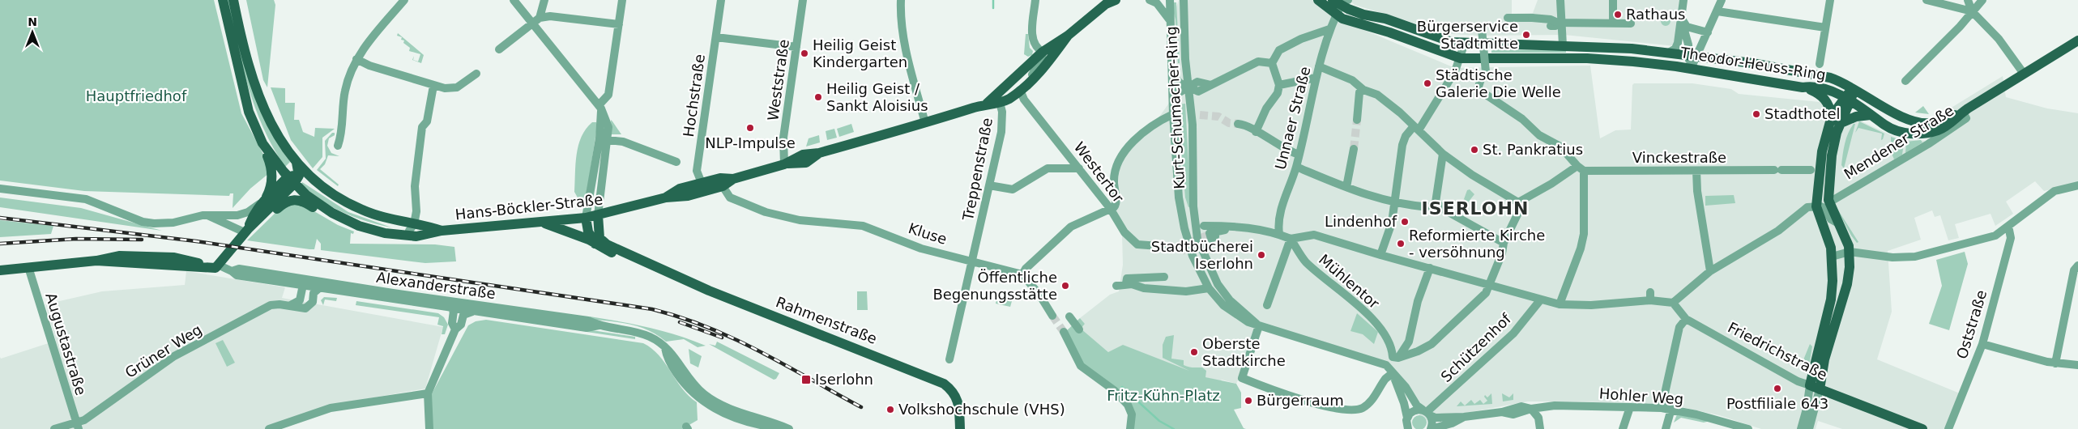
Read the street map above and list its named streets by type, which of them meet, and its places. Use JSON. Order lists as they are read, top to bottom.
{
  "streets": {
    "main road": [
      "Theodor-Heuss-Ring",
      "Mendener Straße",
      "Hans-Böckler-Straße",
      "Rahmenstraße",
      "Friedrichstraße"
    ],
    "street": [
      "Weststraße",
      "Hochstraße",
      "Kurt-Schumacher-Ring",
      "Unnaer Straße",
      "Vinckestraße",
      "Treppenstraße",
      "Westertor",
      "Kluse",
      "Mühlentor",
      "Alexanderstraße",
      "Oststraße",
      "Augustastraße",
      "Schützenhof",
      "Grüner Weg",
      "Hohler Weg"
    ]
  },
  "crossings": [
    ["Theodor-Heuss-Ring", "Unnaer Straße"],
    ["Theodor-Heuss-Ring", "Mendener Straße"],
    ["Weststraße", "Hans-Böckler-Straße"],
    ["Hochstraße", "Hans-Böckler-Straße"],
    ["Treppenstraße", "Hans-Böckler-Straße"],
    ["Treppenstraße", "Kluse"],
    ["Westertor", "Hans-Böckler-Straße"],
    ["Hans-Böckler-Straße", "Kluse"],
    ["Hans-Böckler-Straße", "Rahmenstraße"],
    ["Alexanderstraße", "Grüner Weg"],
    ["Augustastraße", "Grüner Weg"],
    ["Schützenhof", "Hohler Weg"]
  ],
  "districts": ["ISERLOHN"],
  "parks": ["Hauptfriedhof", "Fritz-Kühn-Platz"],
  "places": {
    "other": [
      "Rathaus",
      "Bürgerservice Stadtmitte",
      "Heilig Geist Kindergarten",
      "Städtische Galerie Die Welle",
      "Heilig Geist / Sankt Aloisius",
      "Stadthotel",
      "NLP-Impulse",
      "St. Pankratius",
      "Lindenhof",
      "Reformierte Kirche - versöhnung",
      "Stadtbücherei Iserlohn",
      "Öffentliche Begenungsstätte",
      "Oberste Stadtkirche",
      "Postfiliale 643",
      "Bürgerraum",
      "Volkshochschule (VHS)"
    ],
    "transit": ["Iserlohn"]
  },
  "north": "top"
}
